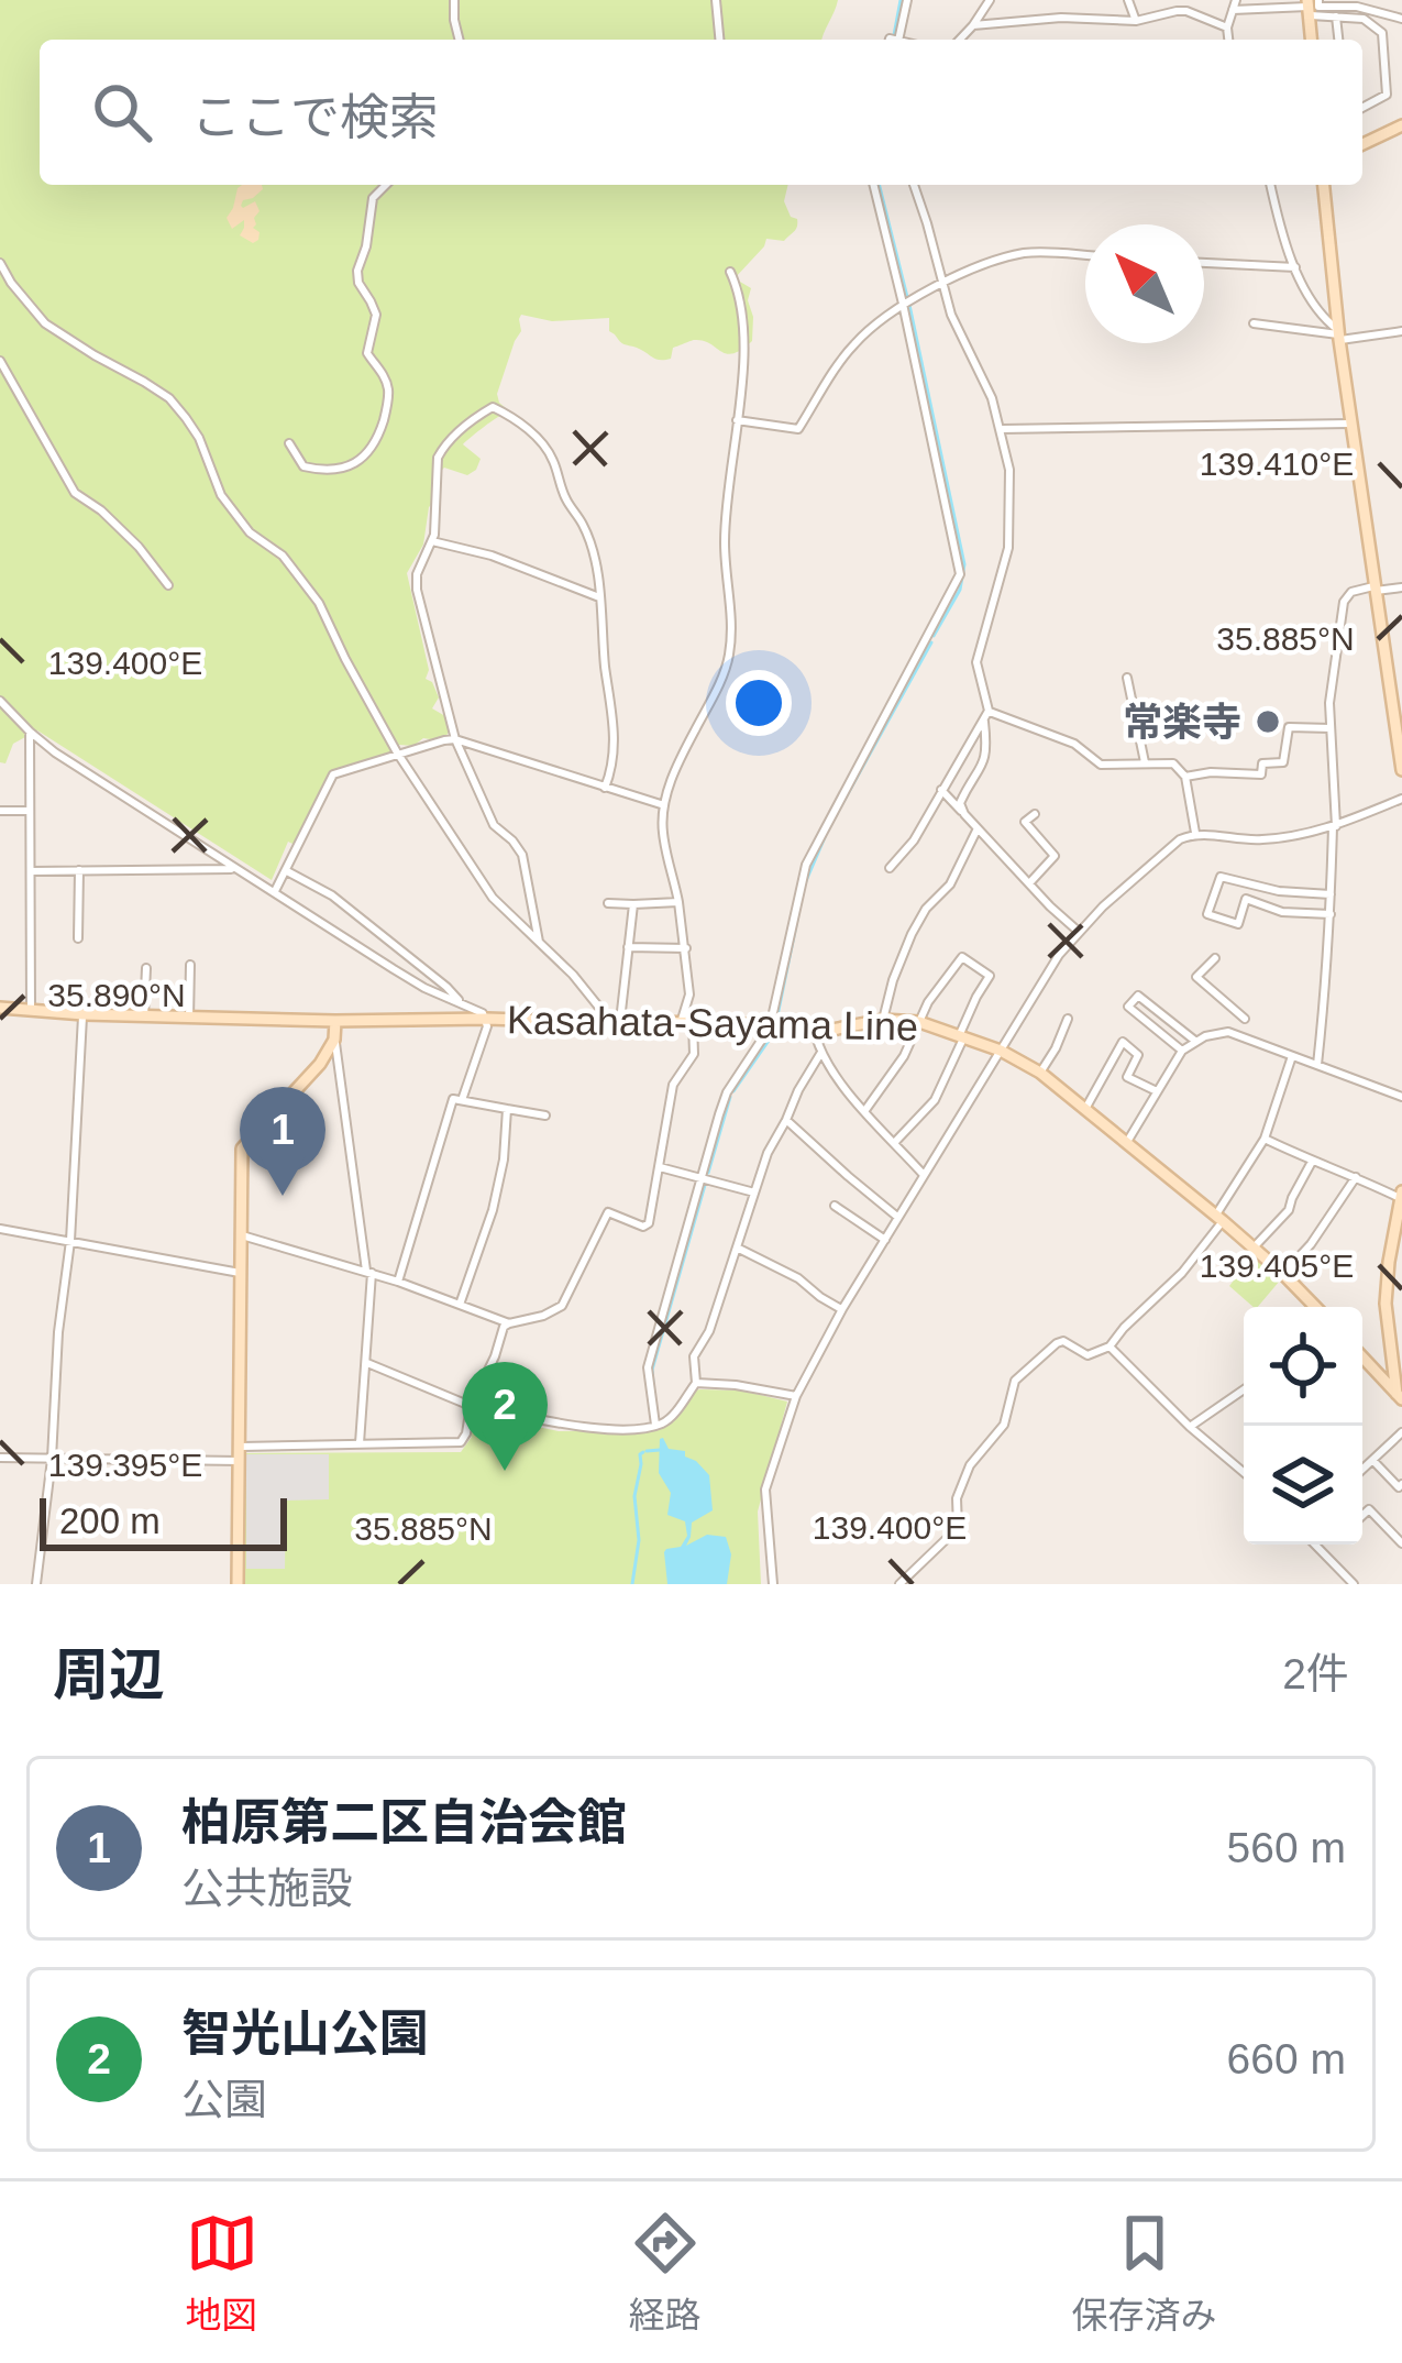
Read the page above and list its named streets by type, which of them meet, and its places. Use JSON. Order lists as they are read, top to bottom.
{
  "streets": {
    "main road": ["Kasahata-Sayama Line"]
  },
  "places": ["常楽寺"],
  "scale_bar": "200 m",
  "north": "top left",
  "page": {
    "search": "ここで検索",
    "pins": ["1", "2"],
    "scale": "200 m",
    "heading": ["周辺", "2件"],
    "list": [
      {
        "mark": "1",
        "name": "柏原第二区自治会館",
        "note": "公共施設",
        "value": "560 m"
      },
      {
        "mark": "2",
        "name": "智光山公園",
        "note": "公園",
        "value": "660 m"
      }
    ],
    "nav": ["地図", "経路", "保存済み"]
  },
  "coordinates": [
    "139.410°E",
    "35.885°N",
    "139.400°E",
    "35.890°N",
    "139.405°E",
    "139.395°E"
  ]
}
